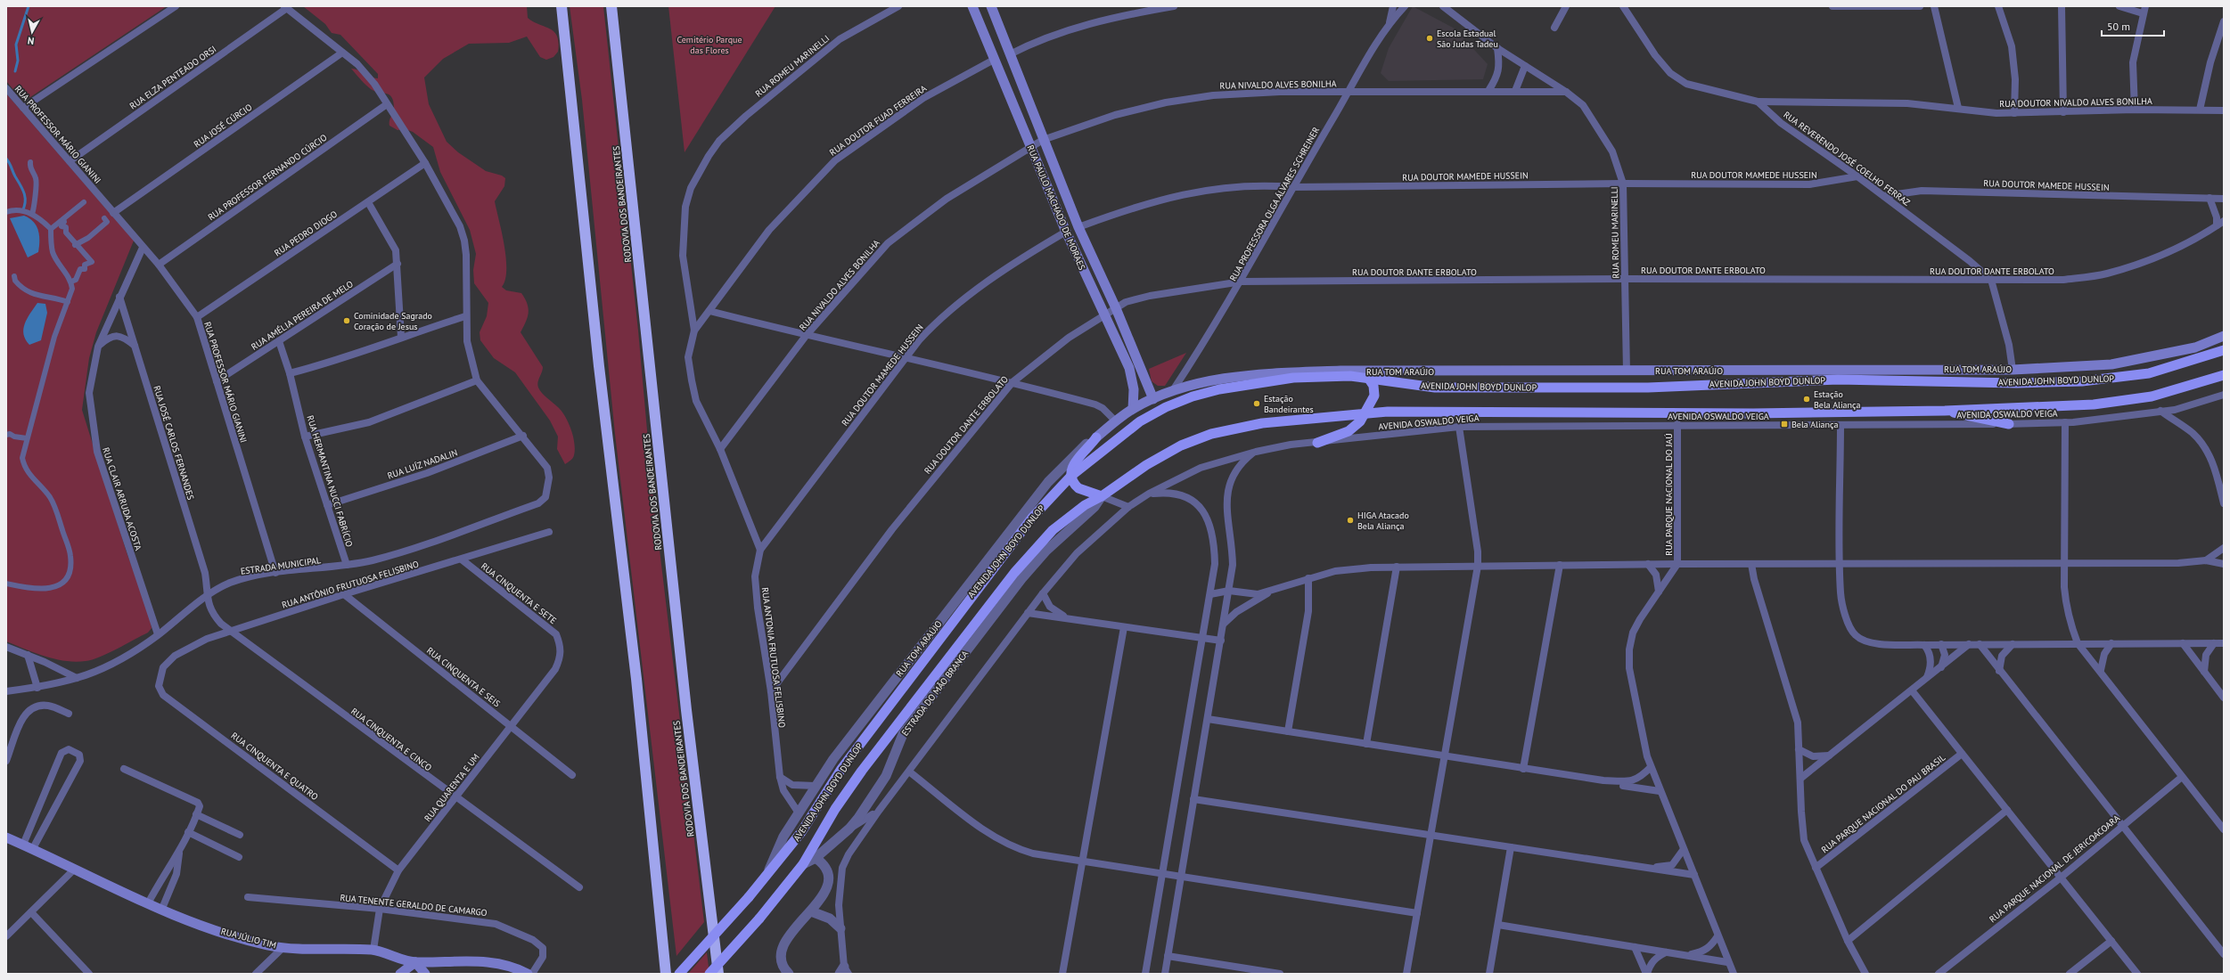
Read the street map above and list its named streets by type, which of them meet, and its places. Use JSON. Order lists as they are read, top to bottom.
{
  "streets": {
    "highway": ["RODOVIA DOS BANDEIRANTES"],
    "main road": [
      "RUA PAULO MACHADO DE MORAES",
      "RUA TOM ARAÚJO",
      "AVENIDA JOHN BOYD DUNLOP",
      "RUA JÚLIO TIM"
    ],
    "street": [
      "RUA ROMEU MARINELLI",
      "RUA ELZA PENTEADO ORSI",
      "RUA NIVALDO ALVES BONILHA",
      "RUA DOUTOR NIVALDO ALVES BONILHA",
      "RUA DOUTOR FUAD FERREIRA",
      "RUA JOSÉ CÚRCIO",
      "RUA PROFESSOR MÁRIO GIANINI",
      "RUA REVERENDO JOSÉ COELHO FERRAZ",
      "RUA DOUTOR MAMEDE HUSSEIN",
      "RUA PROFESSOR FERNANDO CÚRCIO",
      "RUA PROFESSORA OLGA ÁLVARES SCHREINER",
      "RUA PEDRO DIOGO",
      "RUA DOUTOR DANTE ERBOLATO",
      "RUA AMÉLIA PEREIRA DE MELO",
      "AVENIDA OSWALDO VEIGA",
      "RUA JOSÉ CARLOS FERNANDES",
      "RUA LUÍZ NADALIN",
      "RUA HERMANTINA NUCCI FABRÍCIO",
      "RUA PARQUE NACIONAL DO JAÚ",
      "RUA CLAIR ARRUDA ACOSTA",
      "ESTRADA MUNICIPAL",
      "RUA ANTÔNIO FRUTUOSA FELISBINO",
      "RUA CINQUENTA E SETE",
      "RUA ANTONIA FRUTUOSA FELISBINO",
      "RUA CINQUENTA E SEIS",
      "ESTRADA DO MÃO BRANCA",
      "RUA CINQUENTA E CINCO",
      "RUA CINQUENTA E QUATRO",
      "RUA QUARENTA E UM",
      "RUA PARQUE NACIONAL DO PAU BRASIL",
      "RUA PARQUE NACIONAL DE JERICOACOARA",
      "RUA TENENTE GERALDO DE CAMARGO"
    ]
  },
  "crossings": [
    ["RUA ROMEU MARINELLI", "RUA NIVALDO ALVES BONILHA"],
    ["RUA ROMEU MARINELLI", "RUA DOUTOR FUAD FERREIRA"],
    ["RUA ROMEU MARINELLI", "RUA DOUTOR MAMEDE HUSSEIN"],
    ["RUA ROMEU MARINELLI", "RUA DOUTOR DANTE ERBOLATO"],
    ["RUA ROMEU MARINELLI", "RUA TOM ARAÚJO"],
    ["RUA ELZA PENTEADO ORSI", "RUA PROFESSOR MÁRIO GIANINI"],
    ["RUA NIVALDO ALVES BONILHA", "RUA PROFESSORA OLGA ÁLVARES SCHREINER"],
    ["RUA NIVALDO ALVES BONILHA", "RUA PAULO MACHADO DE MORAES"],
    ["RUA DOUTOR NIVALDO ALVES BONILHA", "RUA REVERENDO JOSÉ COELHO FERRAZ"],
    ["RUA DOUTOR FUAD FERREIRA", "RUA PAULO MACHADO DE MORAES"],
    ["RUA JOSÉ CÚRCIO", "RUA PROFESSOR MÁRIO GIANINI"],
    ["RUA PROFESSOR MÁRIO GIANINI", "RUA PROFESSOR FERNANDO CÚRCIO"],
    ["RUA PROFESSOR MÁRIO GIANINI", "RUA PEDRO DIOGO"],
    ["RUA PROFESSOR MÁRIO GIANINI", "RUA AMÉLIA PEREIRA DE MELO"],
    ["RUA PROFESSOR MÁRIO GIANINI", "RUA CLAIR ARRUDA ACOSTA"],
    ["RUA PROFESSOR MÁRIO GIANINI", "ESTRADA MUNICIPAL"],
    ["RUA REVERENDO JOSÉ COELHO FERRAZ", "RUA DOUTOR MAMEDE HUSSEIN"],
    ["RUA REVERENDO JOSÉ COELHO FERRAZ", "RUA DOUTOR DANTE ERBOLATO"],
    ["RUA DOUTOR MAMEDE HUSSEIN", "RUA PROFESSORA OLGA ÁLVARES SCHREINER"],
    ["RUA DOUTOR MAMEDE HUSSEIN", "RUA PAULO MACHADO DE MORAES"],
    ["RUA DOUTOR MAMEDE HUSSEIN", "RUA ANTONIA FRUTUOSA FELISBINO"],
    ["RUA PROFESSORA OLGA ÁLVARES SCHREINER", "RUA DOUTOR DANTE ERBOLATO"],
    ["RUA PROFESSORA OLGA ÁLVARES SCHREINER", "RUA TOM ARAÚJO"],
    ["RUA PAULO MACHADO DE MORAES", "RUA DOUTOR DANTE ERBOLATO"],
    ["RUA PAULO MACHADO DE MORAES", "RUA TOM ARAÚJO"],
    ["RUA DOUTOR DANTE ERBOLATO", "RUA ANTONIA FRUTUOSA FELISBINO"],
    ["RUA AMÉLIA PEREIRA DE MELO", "RUA HERMANTINA NUCCI FABRÍCIO"],
    ["RUA TOM ARAÚJO", "AVENIDA JOHN BOYD DUNLOP"],
    ["RUA TOM ARAÚJO", "RUA ANTONIA FRUTUOSA FELISBINO"],
    ["AVENIDA JOHN BOYD DUNLOP", "ESTRADA DO MÃO BRANCA"],
    ["AVENIDA OSWALDO VEIGA", "RUA PARQUE NACIONAL DO JAÚ"],
    ["RUA JOSÉ CARLOS FERNANDES", "RUA CLAIR ARRUDA ACOSTA"],
    ["RUA JOSÉ CARLOS FERNANDES", "ESTRADA MUNICIPAL"],
    ["RUA JOSÉ CARLOS FERNANDES", "RUA CINQUENTA E CINCO"],
    ["RUA LUÍZ NADALIN", "RUA HERMANTINA NUCCI FABRÍCIO"],
    ["RUA LUÍZ NADALIN", "ESTRADA MUNICIPAL"],
    ["RUA HERMANTINA NUCCI FABRÍCIO", "ESTRADA MUNICIPAL"],
    ["RUA CLAIR ARRUDA ACOSTA", "ESTRADA MUNICIPAL"],
    ["ESTRADA MUNICIPAL", "RUA CINQUENTA E CINCO"],
    ["RUA ANTÔNIO FRUTUOSA FELISBINO", "RUA CINQUENTA E SETE"],
    ["RUA ANTÔNIO FRUTUOSA FELISBINO", "RUA CINQUENTA E SEIS"],
    ["RUA ANTÔNIO FRUTUOSA FELISBINO", "RUA CINQUENTA E CINCO"],
    ["RUA ANTÔNIO FRUTUOSA FELISBINO", "RUA CINQUENTA E QUATRO"],
    ["RUA CINQUENTA E SETE", "RUA QUARENTA E UM"],
    ["RUA CINQUENTA E SEIS", "RUA QUARENTA E UM"],
    ["RUA CINQUENTA E CINCO", "RUA QUARENTA E UM"],
    ["RUA CINQUENTA E QUATRO", "RUA QUARENTA E UM"],
    ["RUA QUARENTA E UM", "RUA TENENTE GERALDO DE CAMARGO"],
    ["RUA QUARENTA E UM", "RUA JÚLIO TIM"]
  ],
  "parks": ["Cemitério Parque das Flores"],
  "places": {
    "other": [
      "Escola Estadual São Judas Tadeu",
      "Cominidade Sagrado Coração de Jesus",
      "Estação Bela Aliança",
      "Estação Bandeirantes",
      "HIGA Atacado Bela Aliança"
    ],
    "transit": ["Bela Aliança"]
  },
  "scale_bar": "50 m",
  "north": "bottom"
}
